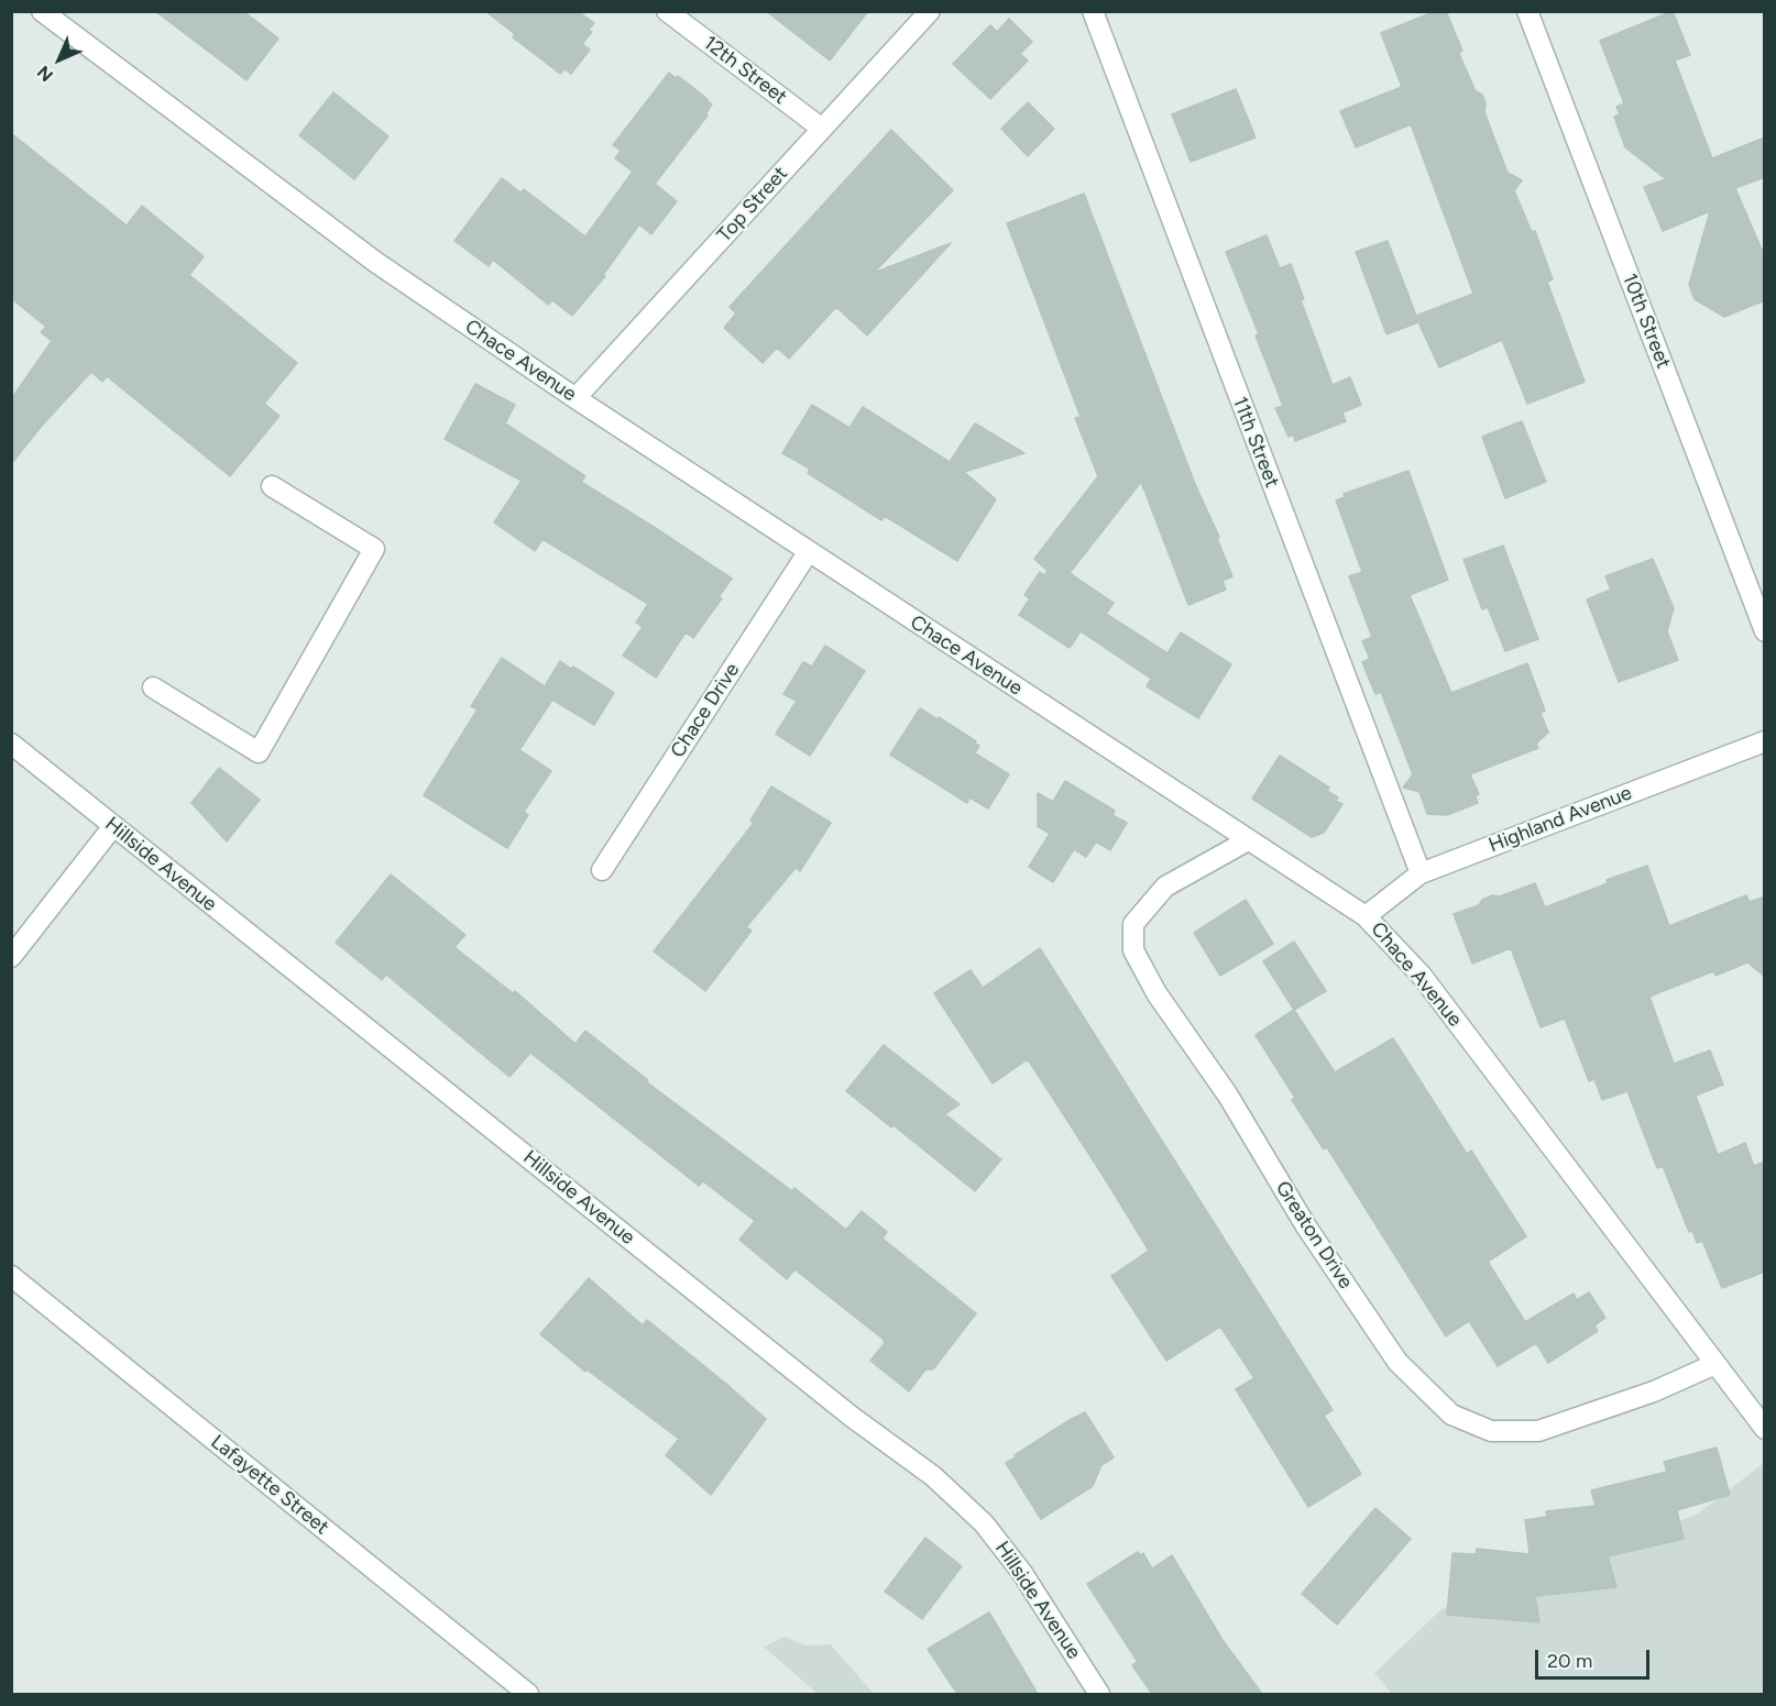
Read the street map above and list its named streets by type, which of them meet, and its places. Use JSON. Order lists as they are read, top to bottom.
{
  "streets": {
    "street": [
      "12th Street",
      "Top Street",
      "10th Street",
      "Chace Avenue",
      "11th Street",
      "Chace Drive",
      "Highland Avenue",
      "Hillside Avenue",
      "Greaton Drive",
      "Lafayette Street"
    ]
  },
  "crossings": [
    ["12th Street", "Top Street"],
    ["Top Street", "Chace Avenue"],
    ["Chace Avenue", "Chace Drive"],
    ["Chace Avenue", "Highland Avenue"],
    ["Chace Avenue", "Greaton Drive"],
    ["11th Street", "Highland Avenue"]
  ],
  "scale_bar": "20 m",
  "north": "bottom left"
}
